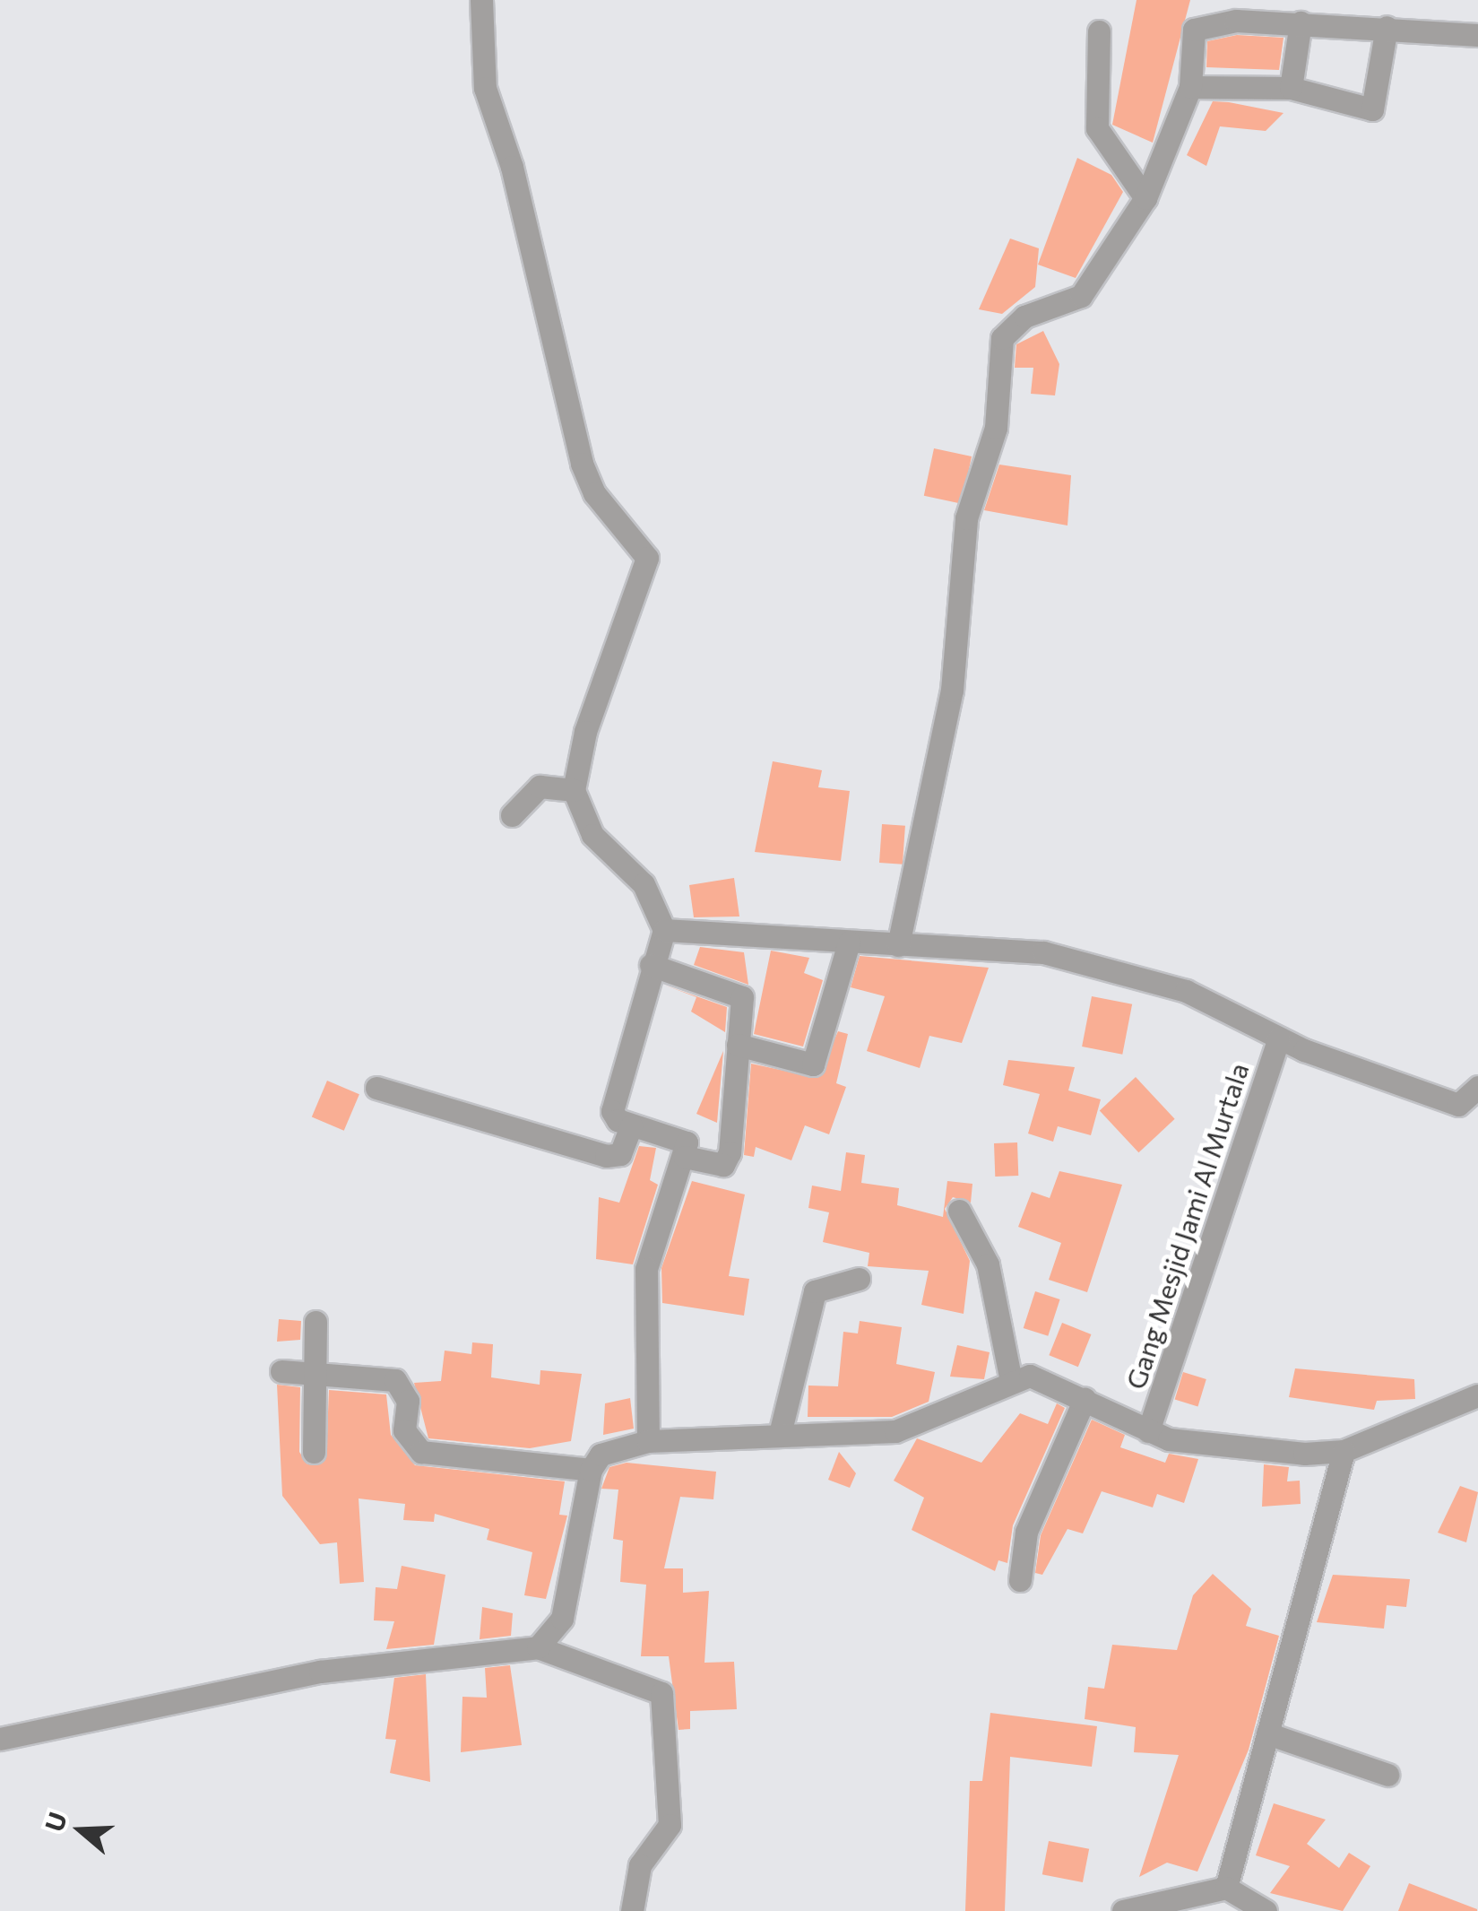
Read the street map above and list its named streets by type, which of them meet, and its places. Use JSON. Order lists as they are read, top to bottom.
{
  "streets": {
    "street": ["Gang Mesjid Jami Al Murtala"]
  },
  "north": "left"
}
